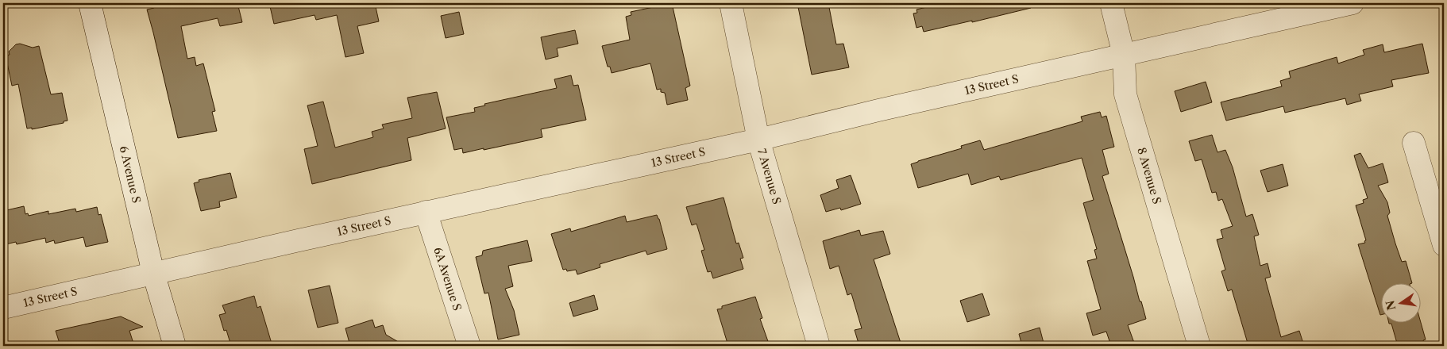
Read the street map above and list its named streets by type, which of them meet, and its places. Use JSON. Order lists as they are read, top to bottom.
{
  "streets": {
    "street": [
      "13 Street S",
      "6 Avenue S",
      "8 Avenue S",
      "7 Avenue S",
      "6A Avenue S"
    ]
  },
  "crossings": [
    ["13 Street S", "6 Avenue S"],
    ["13 Street S", "8 Avenue S"],
    ["13 Street S", "7 Avenue S"],
    ["13 Street S", "6A Avenue S"]
  ],
  "north": "left"
}
